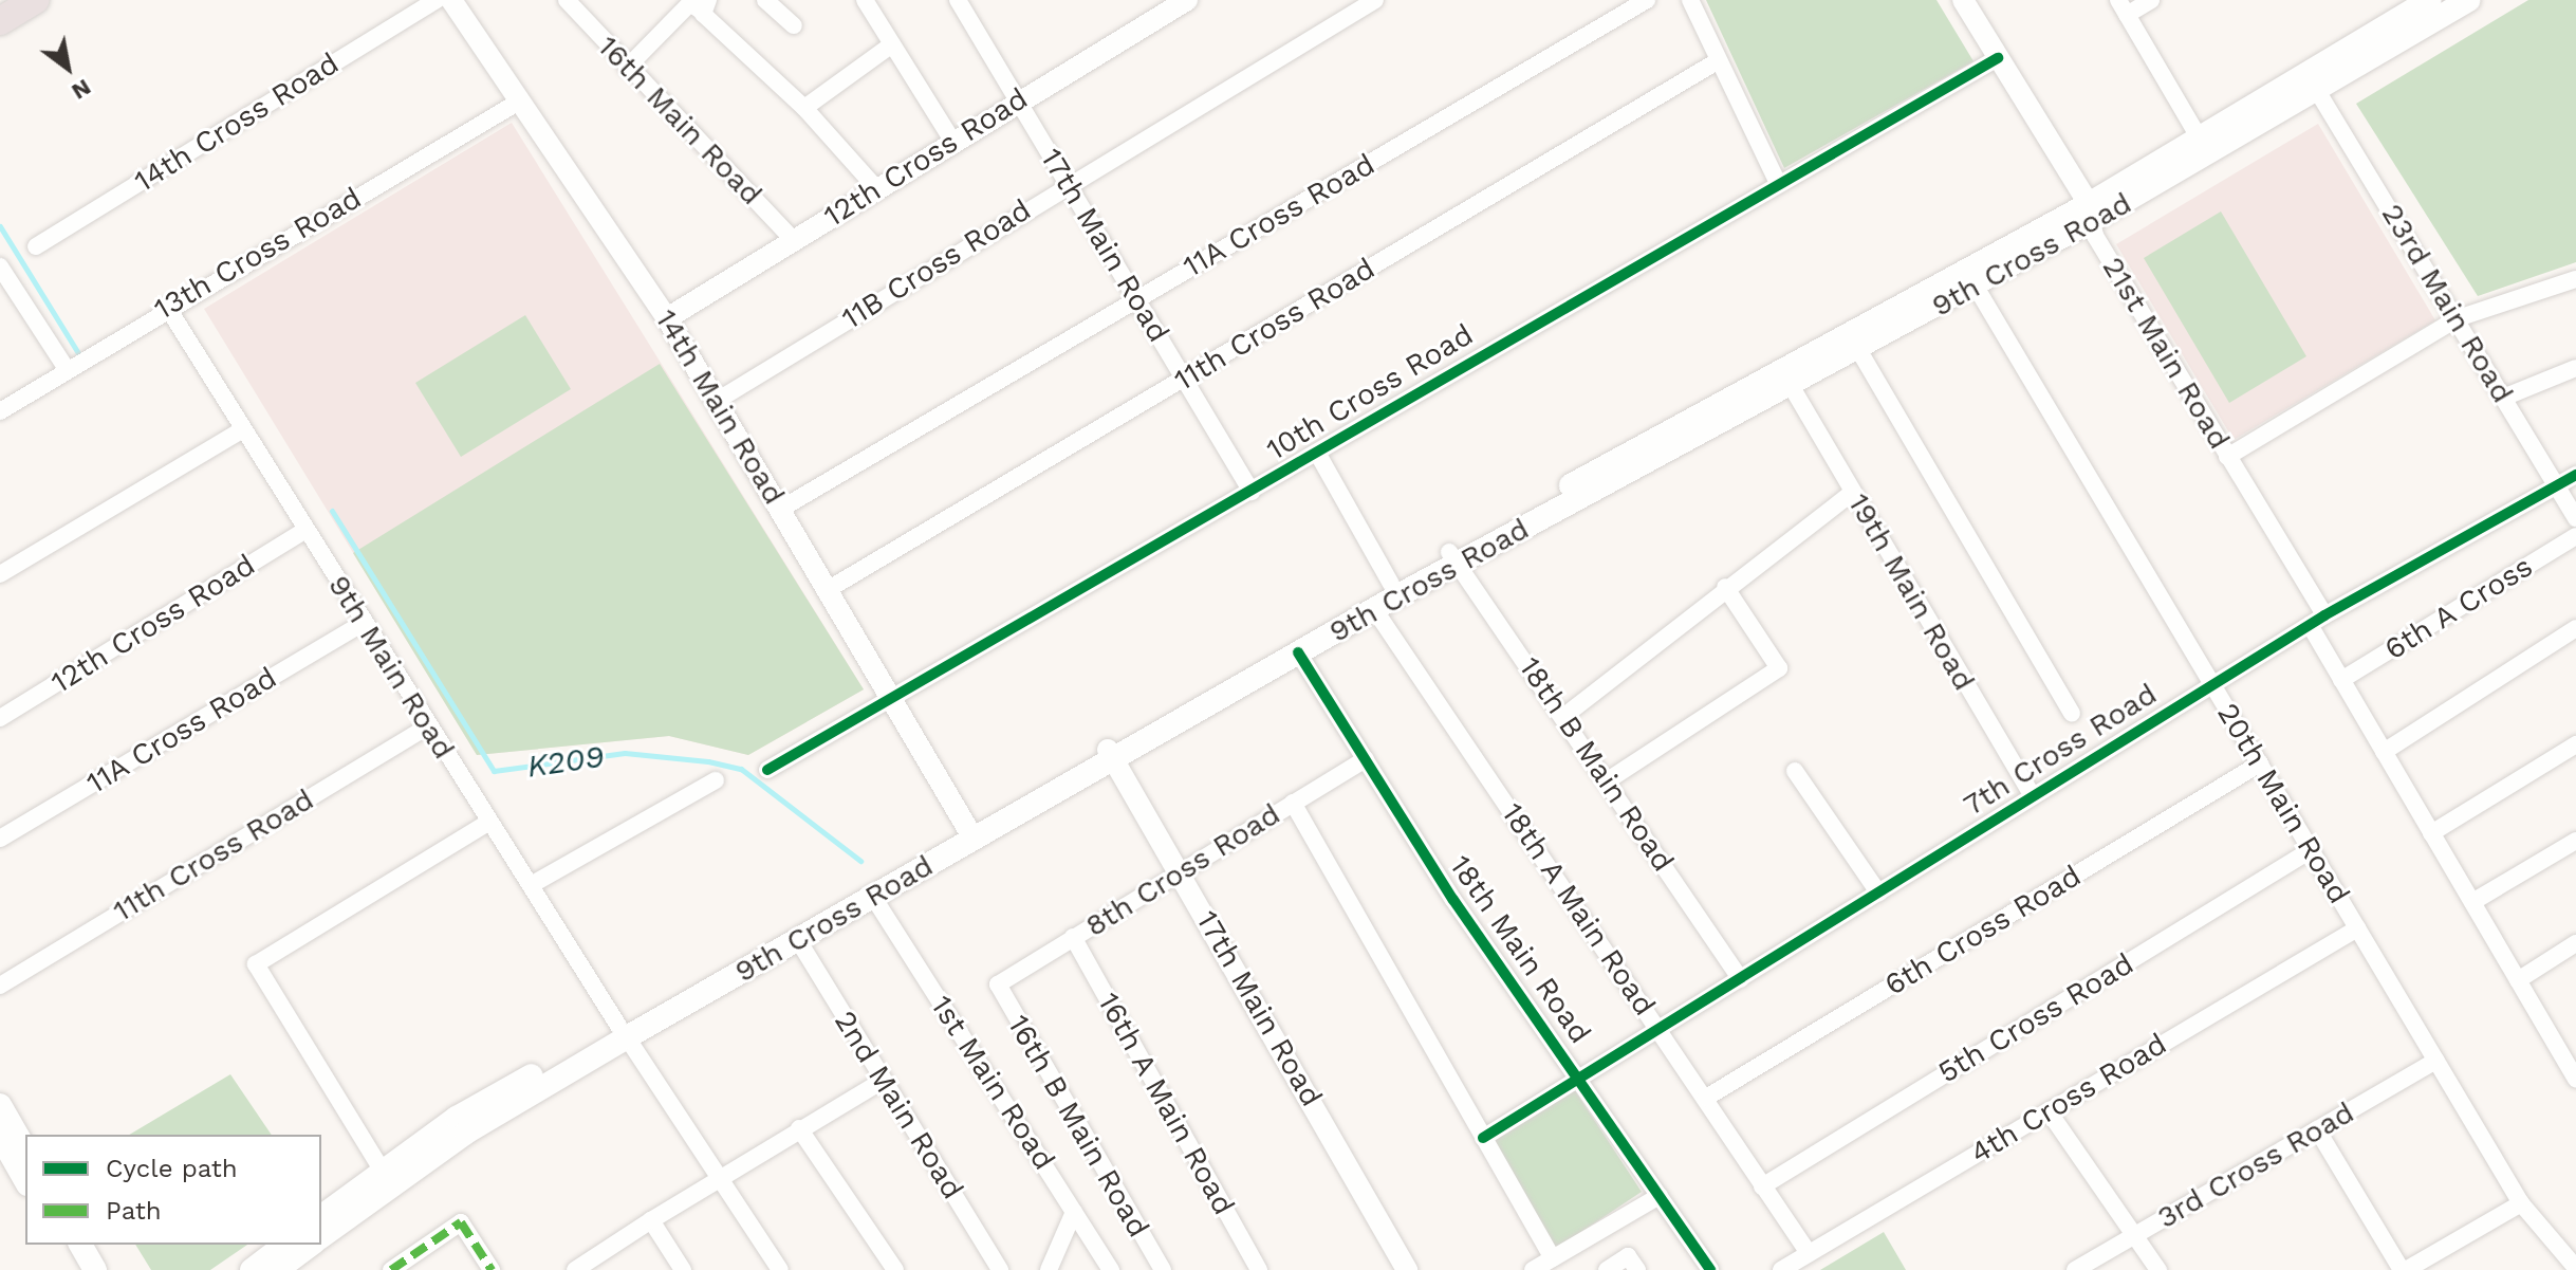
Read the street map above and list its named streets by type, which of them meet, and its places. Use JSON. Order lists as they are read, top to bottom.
{
  "streets": {
    "main road": ["9th Cross Road"],
    "street": [
      "16th Main Road",
      "14th Cross Road",
      "12th Cross Road",
      "11A Cross Road",
      "17th Main Road",
      "13th Cross Road",
      "11B Cross Road",
      "23rd Main Road",
      "11th Cross Road",
      "21st Main Road",
      "10th Cross Road",
      "14th Main Road",
      "19th Main Road",
      "6th A Cross",
      "9th Main Road",
      "7th Cross Road",
      "18th B Main Road",
      "20th Main Road",
      "8th Cross Road",
      "18th A Main Road",
      "6th Cross Road",
      "18th Main Road",
      "5th Cross Road",
      "1st Main Road",
      "4th Cross Road",
      "16th A Main Road",
      "2nd Main Road",
      "16th B Main Road",
      "3rd Cross Road"
    ]
  },
  "crossings": [
    ["16th Main Road", "12th Cross Road"],
    ["12th Cross Road", "17th Main Road"],
    ["12th Cross Road", "14th Main Road"],
    ["12th Cross Road", "9th Main Road"],
    ["11A Cross Road", "17th Main Road"],
    ["11A Cross Road", "14th Main Road"],
    ["11A Cross Road", "9th Main Road"],
    ["17th Main Road", "9th Cross Road"],
    ["17th Main Road", "11B Cross Road"],
    ["17th Main Road", "11th Cross Road"],
    ["17th Main Road", "10th Cross Road"],
    ["17th Main Road", "8th Cross Road"],
    ["13th Cross Road", "14th Main Road"],
    ["13th Cross Road", "9th Main Road"],
    ["9th Cross Road", "23rd Main Road"],
    ["9th Cross Road", "21st Main Road"],
    ["9th Cross Road", "14th Main Road"],
    ["9th Cross Road", "19th Main Road"],
    ["9th Cross Road", "9th Main Road"],
    ["9th Cross Road", "18th B Main Road"],
    ["9th Cross Road", "20th Main Road"],
    ["9th Cross Road", "18th A Main Road"],
    ["9th Cross Road", "18th Main Road"],
    ["9th Cross Road", "1st Main Road"],
    ["9th Cross Road", "2nd Main Road"],
    ["11B Cross Road", "14th Main Road"],
    ["23rd Main Road", "7th Cross Road"],
    ["11th Cross Road", "14th Main Road"],
    ["11th Cross Road", "9th Main Road"],
    ["21st Main Road", "10th Cross Road"],
    ["21st Main Road", "6th A Cross"],
    ["21st Main Road", "7th Cross Road"],
    ["10th Cross Road", "14th Main Road"],
    ["19th Main Road", "7th Cross Road"],
    ["7th Cross Road", "18th B Main Road"],
    ["7th Cross Road", "20th Main Road"],
    ["7th Cross Road", "18th A Main Road"],
    ["7th Cross Road", "18th Main Road"],
    ["20th Main Road", "6th Cross Road"],
    ["20th Main Road", "5th Cross Road"],
    ["20th Main Road", "4th Cross Road"],
    ["20th Main Road", "3rd Cross Road"],
    ["8th Cross Road", "18th Main Road"],
    ["8th Cross Road", "16th A Main Road"],
    ["8th Cross Road", "16th B Main Road"],
    ["18th A Main Road", "6th Cross Road"],
    ["18th A Main Road", "5th Cross Road"],
    ["18th A Main Road", "4th Cross Road"]
  ],
  "water": ["K209"],
  "legend": ["Cycle path", "Path"],
  "north": "bottom right"
}
